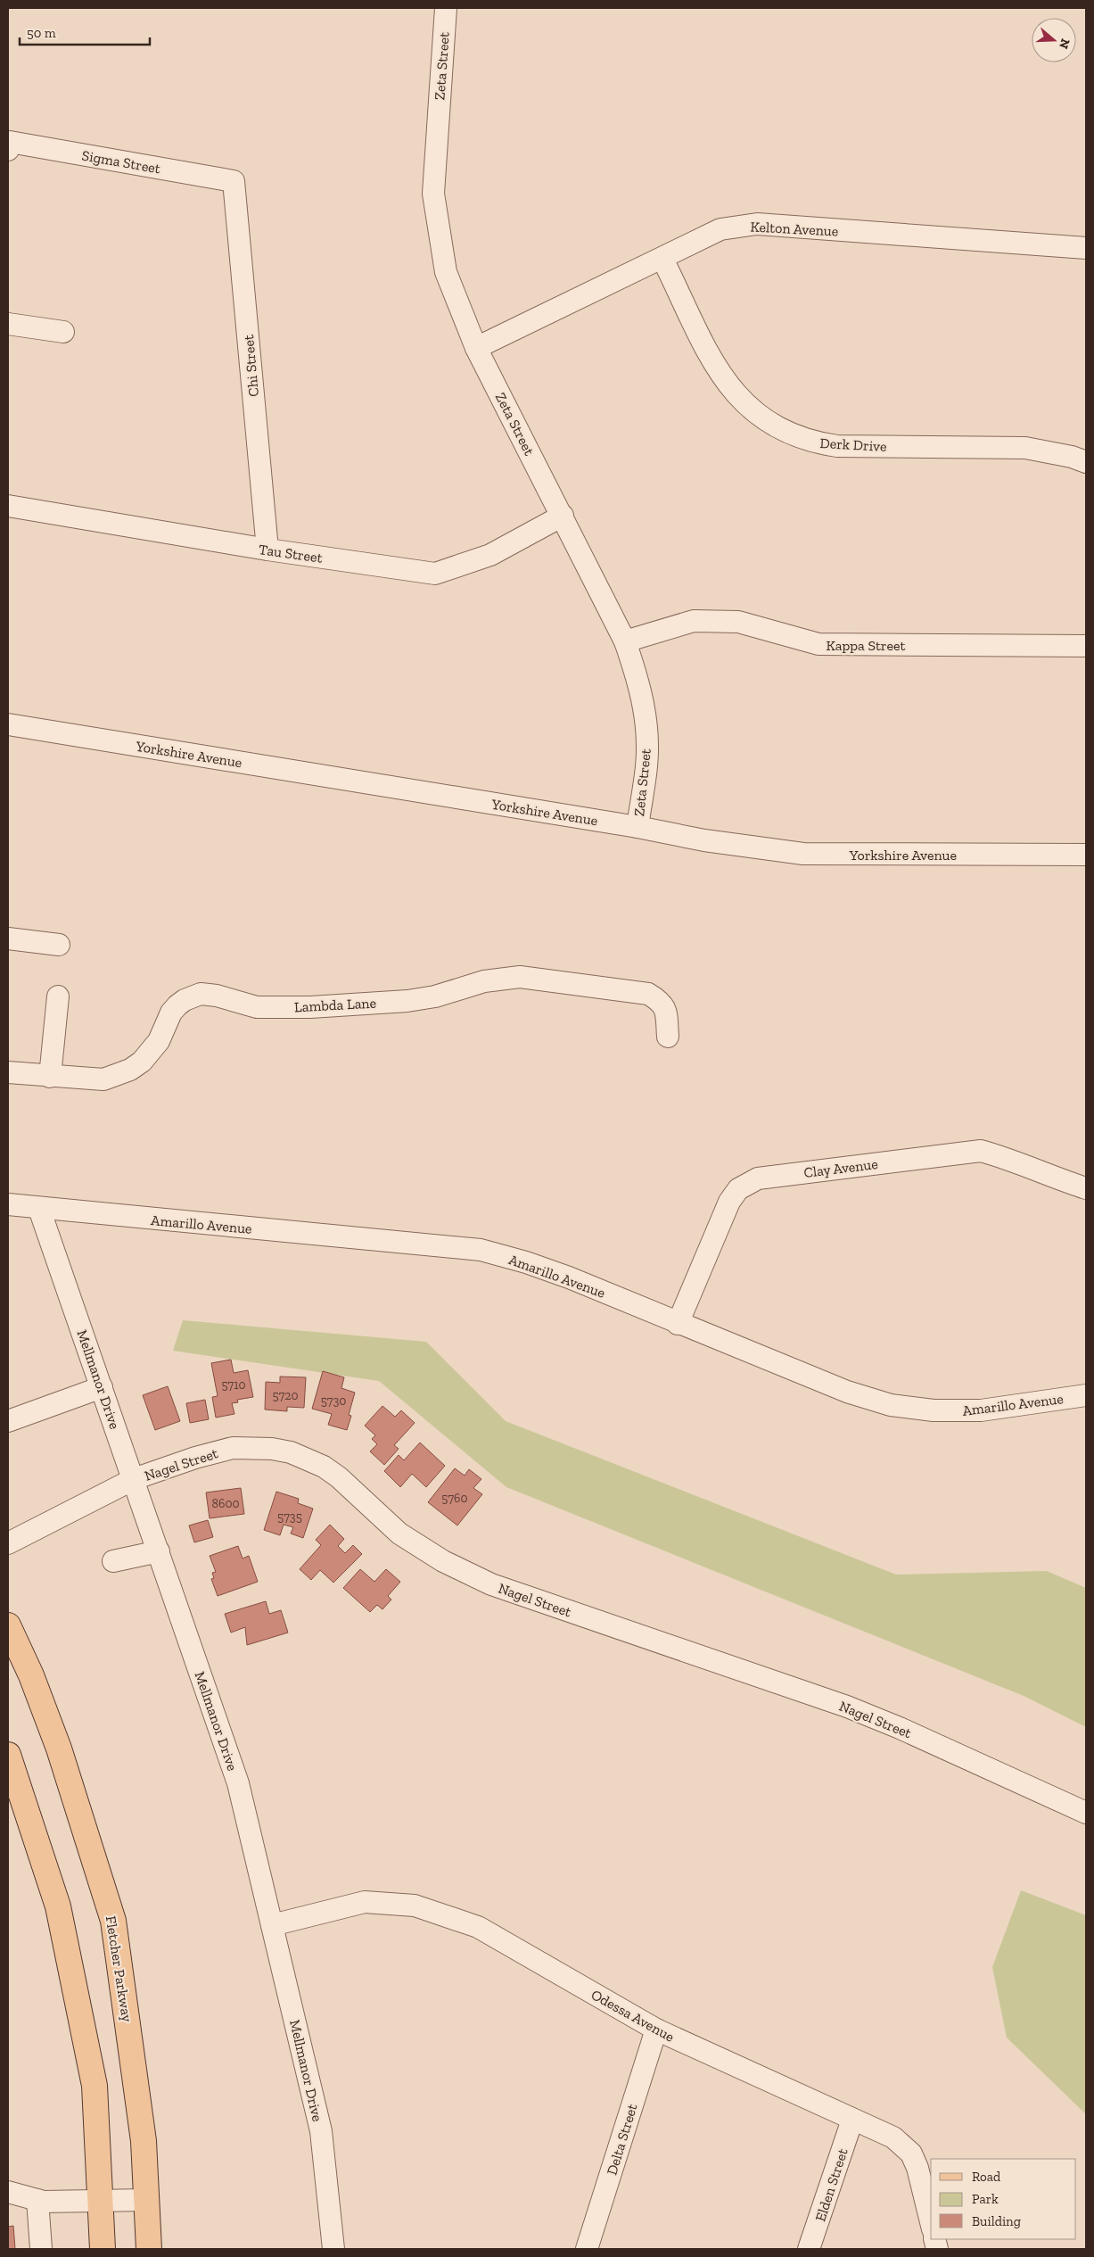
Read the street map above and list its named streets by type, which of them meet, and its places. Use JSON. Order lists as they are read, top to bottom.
{
  "streets": {
    "main road": ["Fletcher Parkway"],
    "street": [
      "Zeta Street",
      "Sigma Street",
      "Kelton Avenue",
      "Chi Street",
      "Derk Drive",
      "Tau Street",
      "Kappa Street",
      "Yorkshire Avenue",
      "Lambda Lane",
      "Clay Avenue",
      "Amarillo Avenue",
      "Mellmanor Drive",
      "Nagel Street",
      "Odessa Avenue",
      "Delta Street",
      "Elden Street"
    ]
  },
  "crossings": [
    ["Zeta Street", "Kelton Avenue"],
    ["Zeta Street", "Tau Street"],
    ["Zeta Street", "Kappa Street"],
    ["Zeta Street", "Yorkshire Avenue"],
    ["Sigma Street", "Chi Street"],
    ["Kelton Avenue", "Derk Drive"],
    ["Chi Street", "Tau Street"],
    ["Clay Avenue", "Amarillo Avenue"],
    ["Amarillo Avenue", "Mellmanor Drive"],
    ["Mellmanor Drive", "Nagel Street"],
    ["Mellmanor Drive", "Odessa Avenue"],
    ["Odessa Avenue", "Delta Street"],
    ["Odessa Avenue", "Elden Street"]
  ],
  "house_numbers": [
    "5710",
    "5720",
    "5730",
    "5760",
    "8600",
    "5735"
  ],
  "legend": ["Road", "Park", "Building"],
  "scale_bar": "50 m",
  "north": "right"
}
